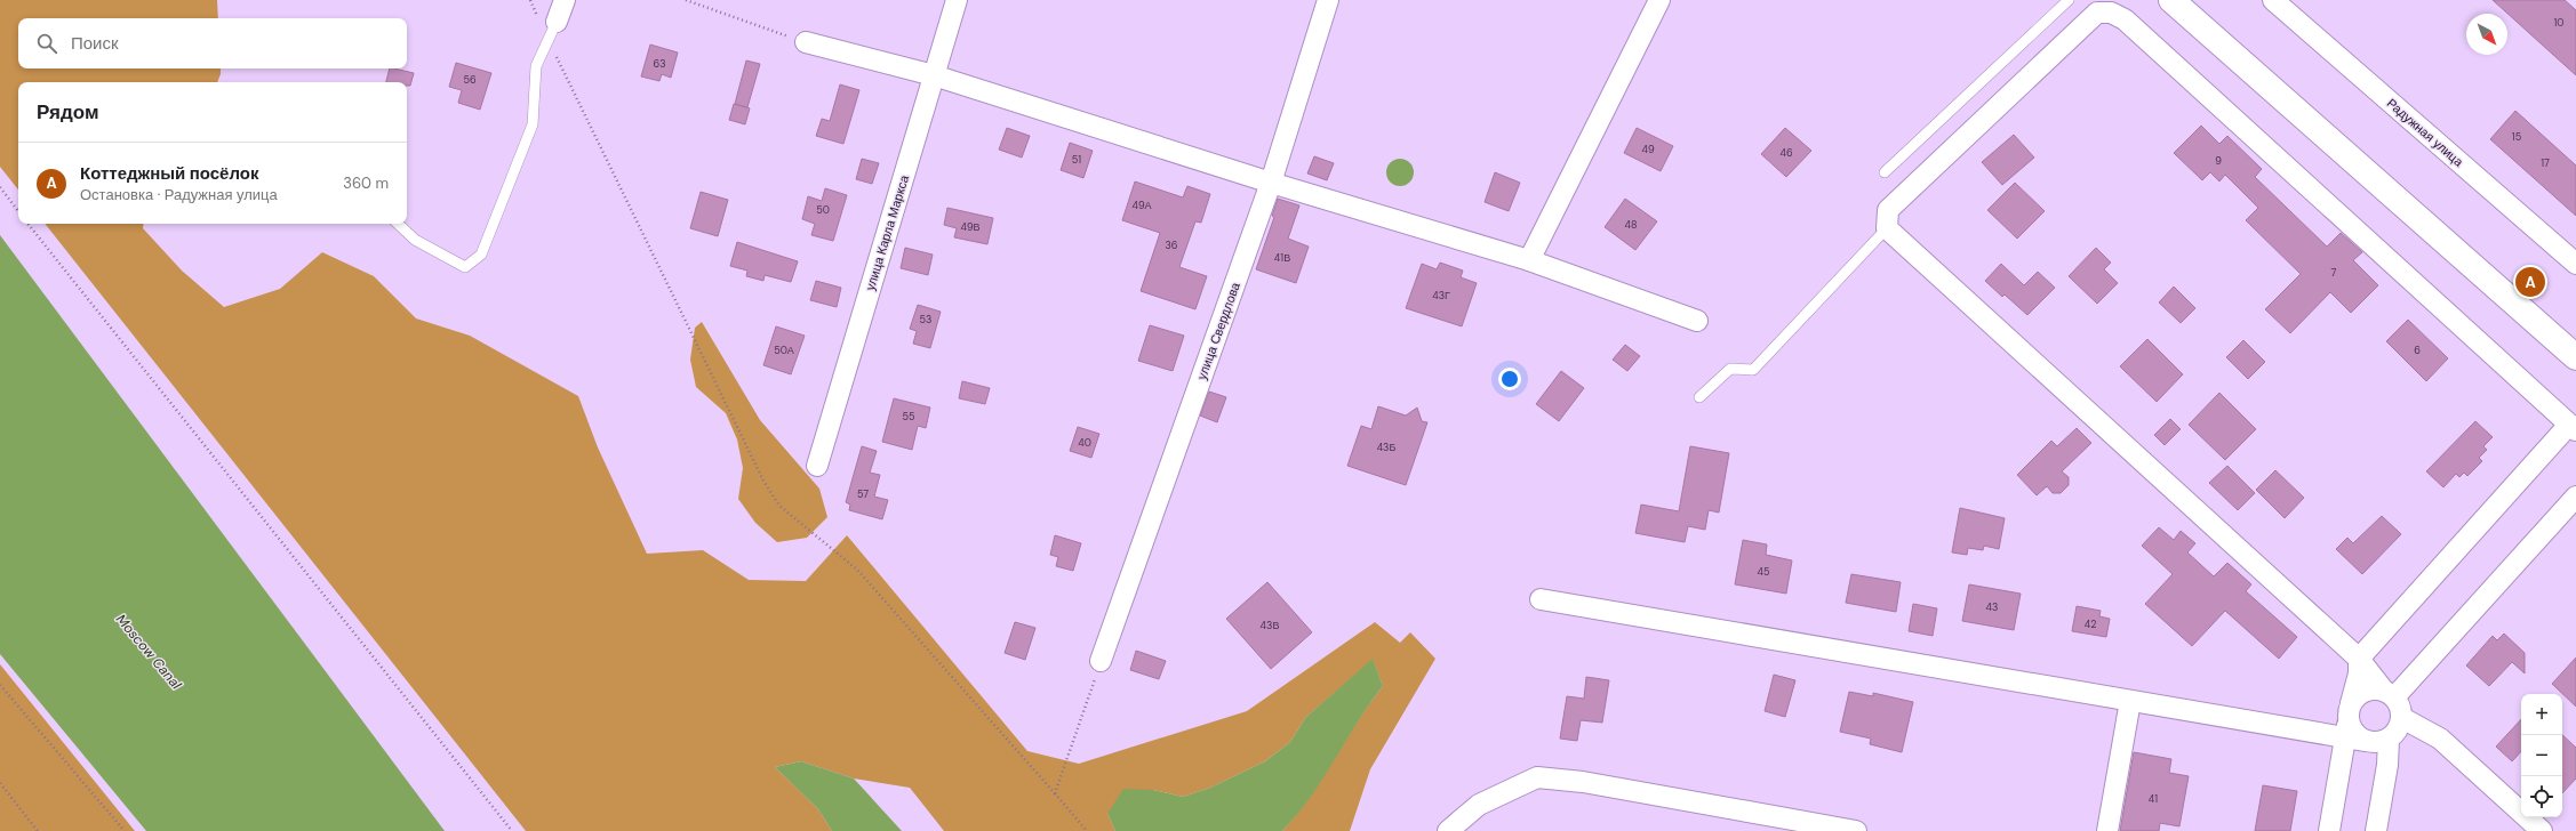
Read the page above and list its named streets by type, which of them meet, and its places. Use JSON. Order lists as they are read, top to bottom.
{
  "streets": {
    "street": ["Радужная улица", "улица Карла Маркса", "улица Свердлова"]
  },
  "water": ["Moscow Canal"],
  "house_numbers": [
    "10",
    "63",
    "56",
    "15",
    "49",
    "46",
    "51",
    "9",
    "17",
    "49А",
    "50",
    "48",
    "49В",
    "36",
    "41В",
    "7",
    "43Г",
    "53",
    "50А",
    "6",
    "55",
    "40",
    "43Б",
    "57",
    "45",
    "43",
    "42",
    "43В",
    "41"
  ],
  "north": "bottom right",
  "page": {
    "search": "Поиск",
    "heading": "Рядом",
    "list": [
      {
        "mark": "A",
        "name": "Коттеджный посёлок",
        "note": "Остановка · Радужная улица",
        "value": "360 m"
      }
    ],
    "pins": "A",
    "map_buttons": ["+", "−"]
  }
}
